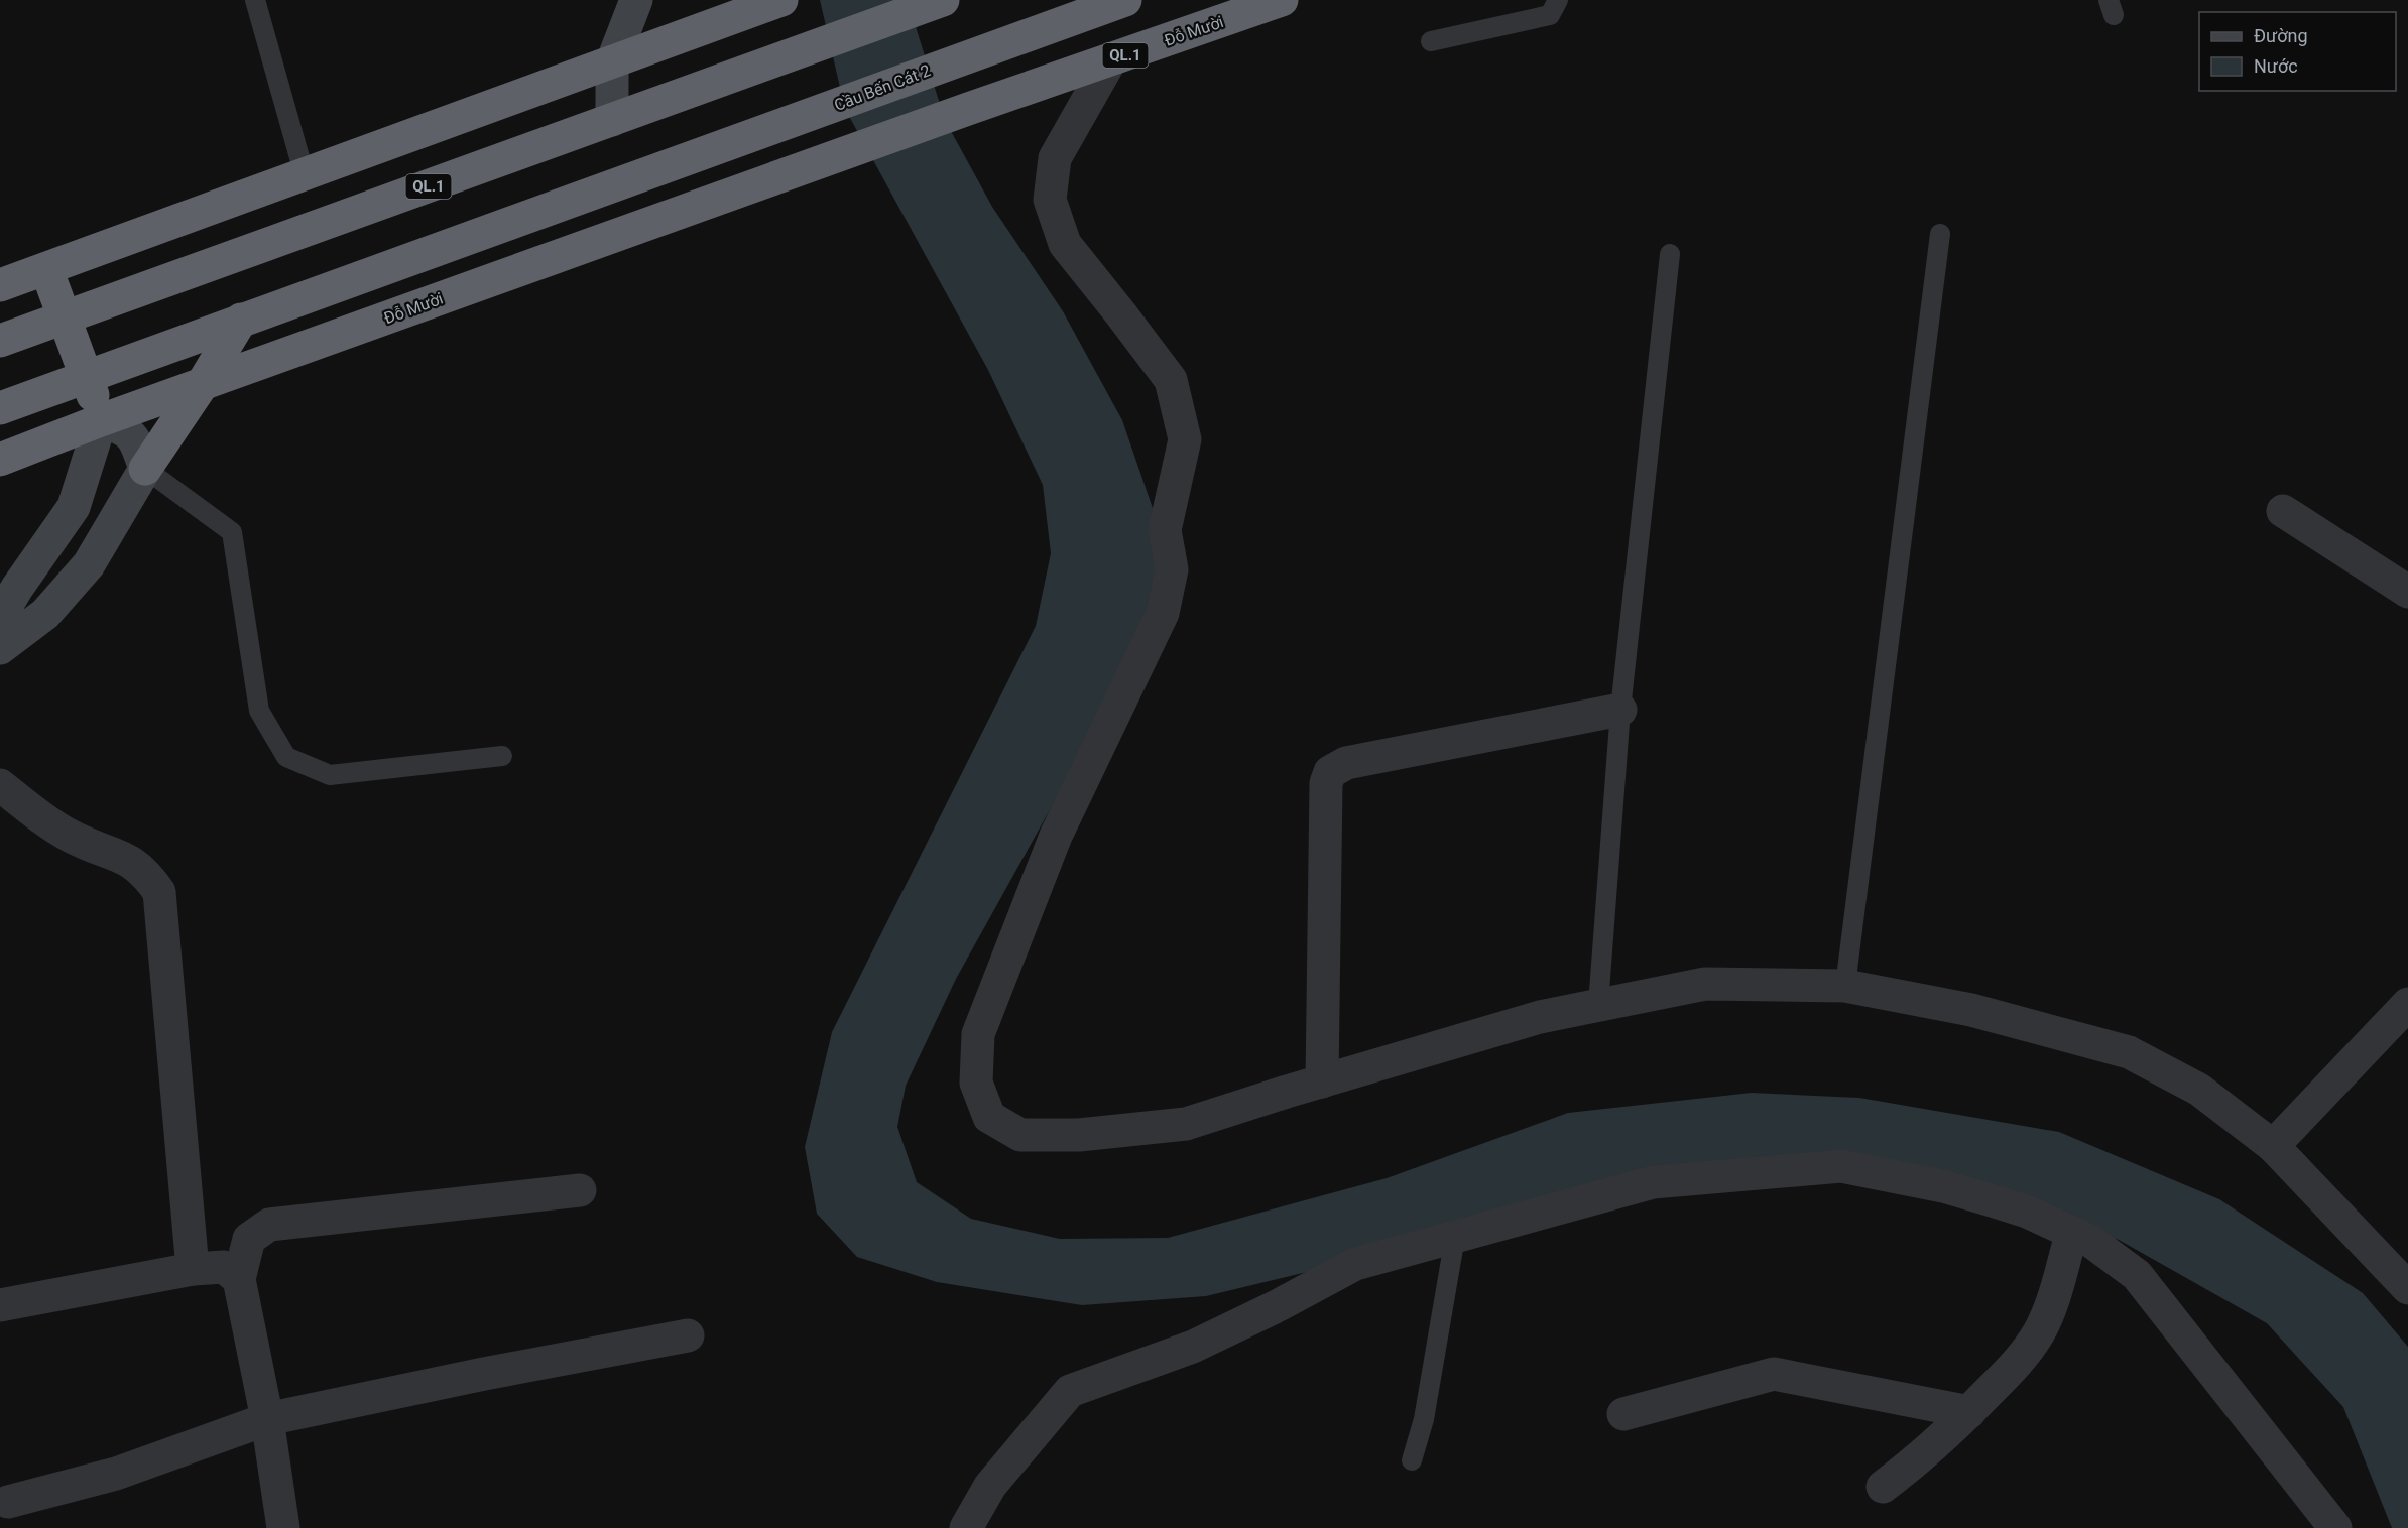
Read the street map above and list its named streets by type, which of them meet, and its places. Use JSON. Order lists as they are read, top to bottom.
{
  "streets": {
    "highway": ["Đỗ Mười", "QL.1", "Cầu Bến Cát 2"]
  },
  "legend": ["Đường", "Nước"]
}
